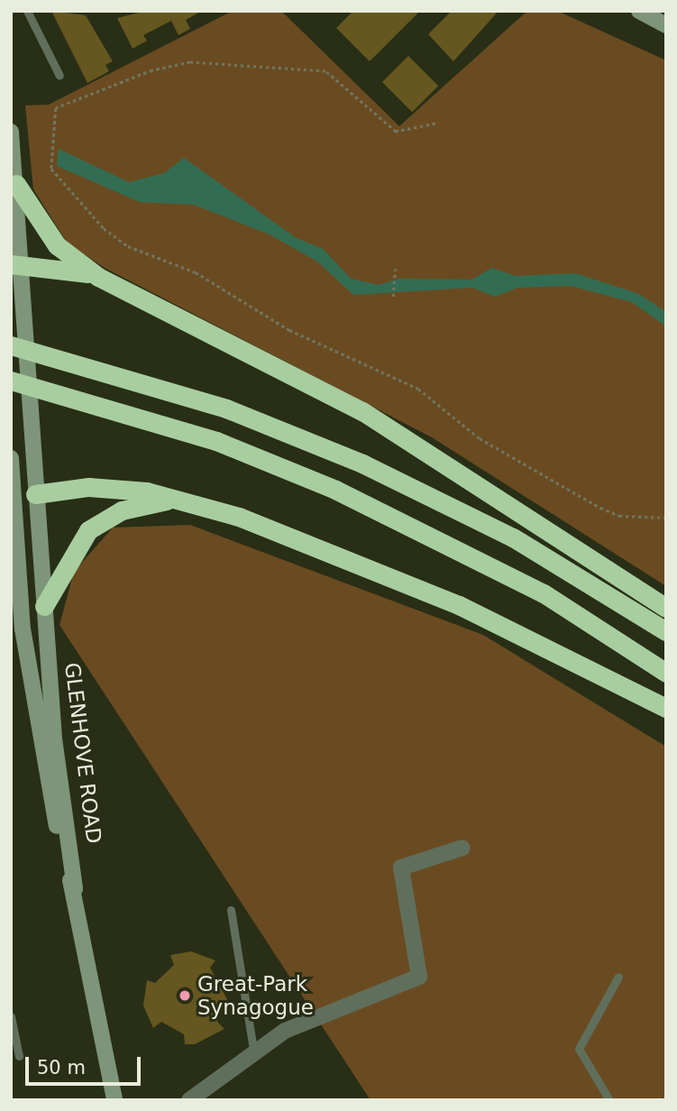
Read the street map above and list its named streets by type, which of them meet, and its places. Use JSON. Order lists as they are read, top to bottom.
{
  "streets": {
    "main road": ["GLENHOVE ROAD"]
  },
  "places": ["Great-Park Synagogue"],
  "scale_bar": "50 m"
}
